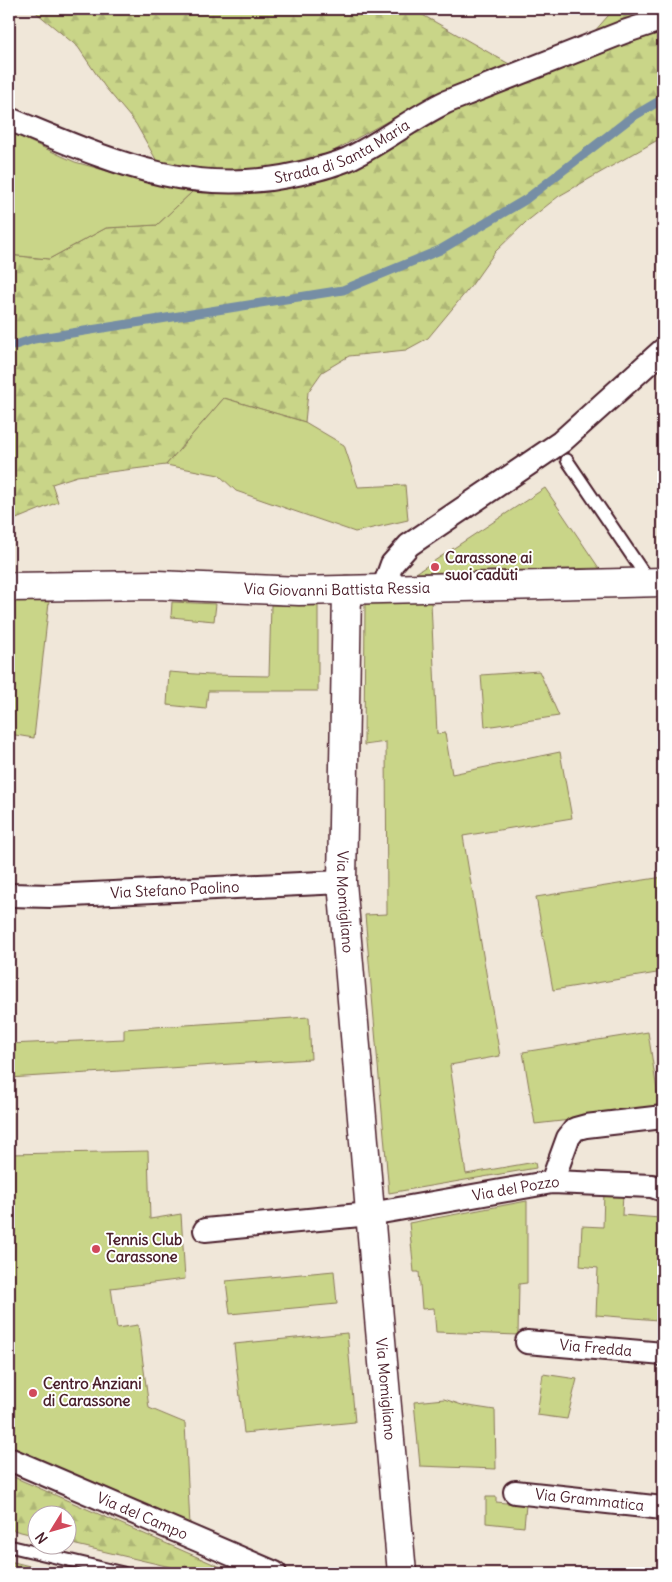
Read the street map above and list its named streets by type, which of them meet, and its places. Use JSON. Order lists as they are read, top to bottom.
{
  "streets": {
    "street": [
      "Strada di Santa Maria",
      "Via Giovanni Battista Ressia",
      "Via Stefano Paolino",
      "Via Momigliano",
      "Via del Pozzo",
      "Via Fredda",
      "Via Grammatica",
      "Via del Campo"
    ]
  },
  "crossings": [
    ["Via Giovanni Battista Ressia", "Via Momigliano"],
    ["Via Stefano Paolino", "Via Momigliano"],
    ["Via Momigliano", "Via del Pozzo"]
  ],
  "places": ["Carassone ai suoi caduti", "Tennis Club Carassone", "Centro Anziani di Carassone"],
  "north": "bottom left"
}
